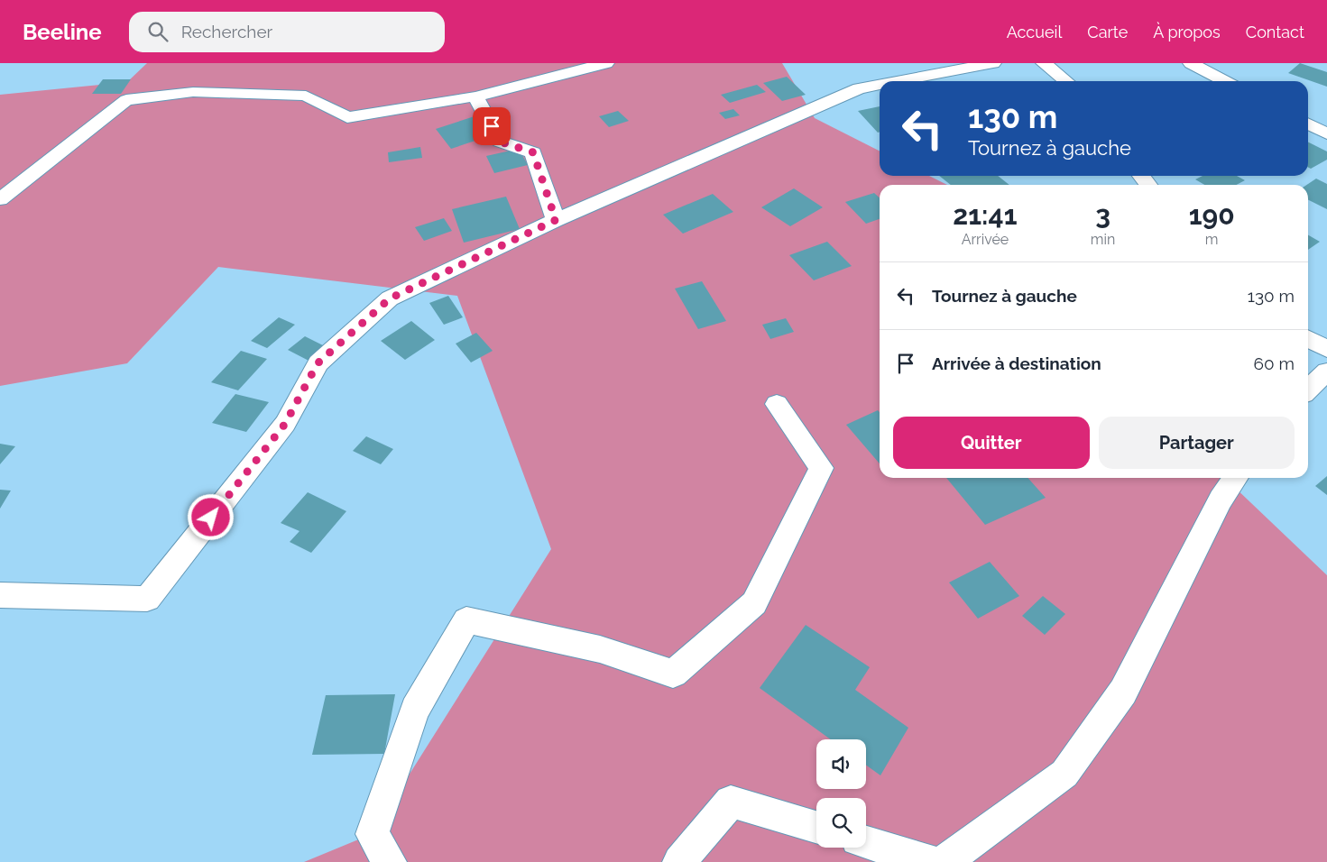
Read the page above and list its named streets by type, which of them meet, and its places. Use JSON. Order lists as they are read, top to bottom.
{
  "page": {
    "header": "Beeline",
    "search": "Rechercher",
    "nav": [
      "Accueil",
      "Carte",
      "À propos",
      "Contact"
    ],
    "turn": ["130 m", "Tournez à gauche"],
    "eta": [
      "21:41",
      "Arrivée",
      "3",
      "min",
      "190",
      "m"
    ],
    "list": [
      {
        "name": "Tournez à gauche",
        "value": "130 m"
      },
      {
        "name": "Arrivée à destination",
        "value": "60 m"
      }
    ],
    "buttons": ["Quitter", "Partager"]
  }
}
